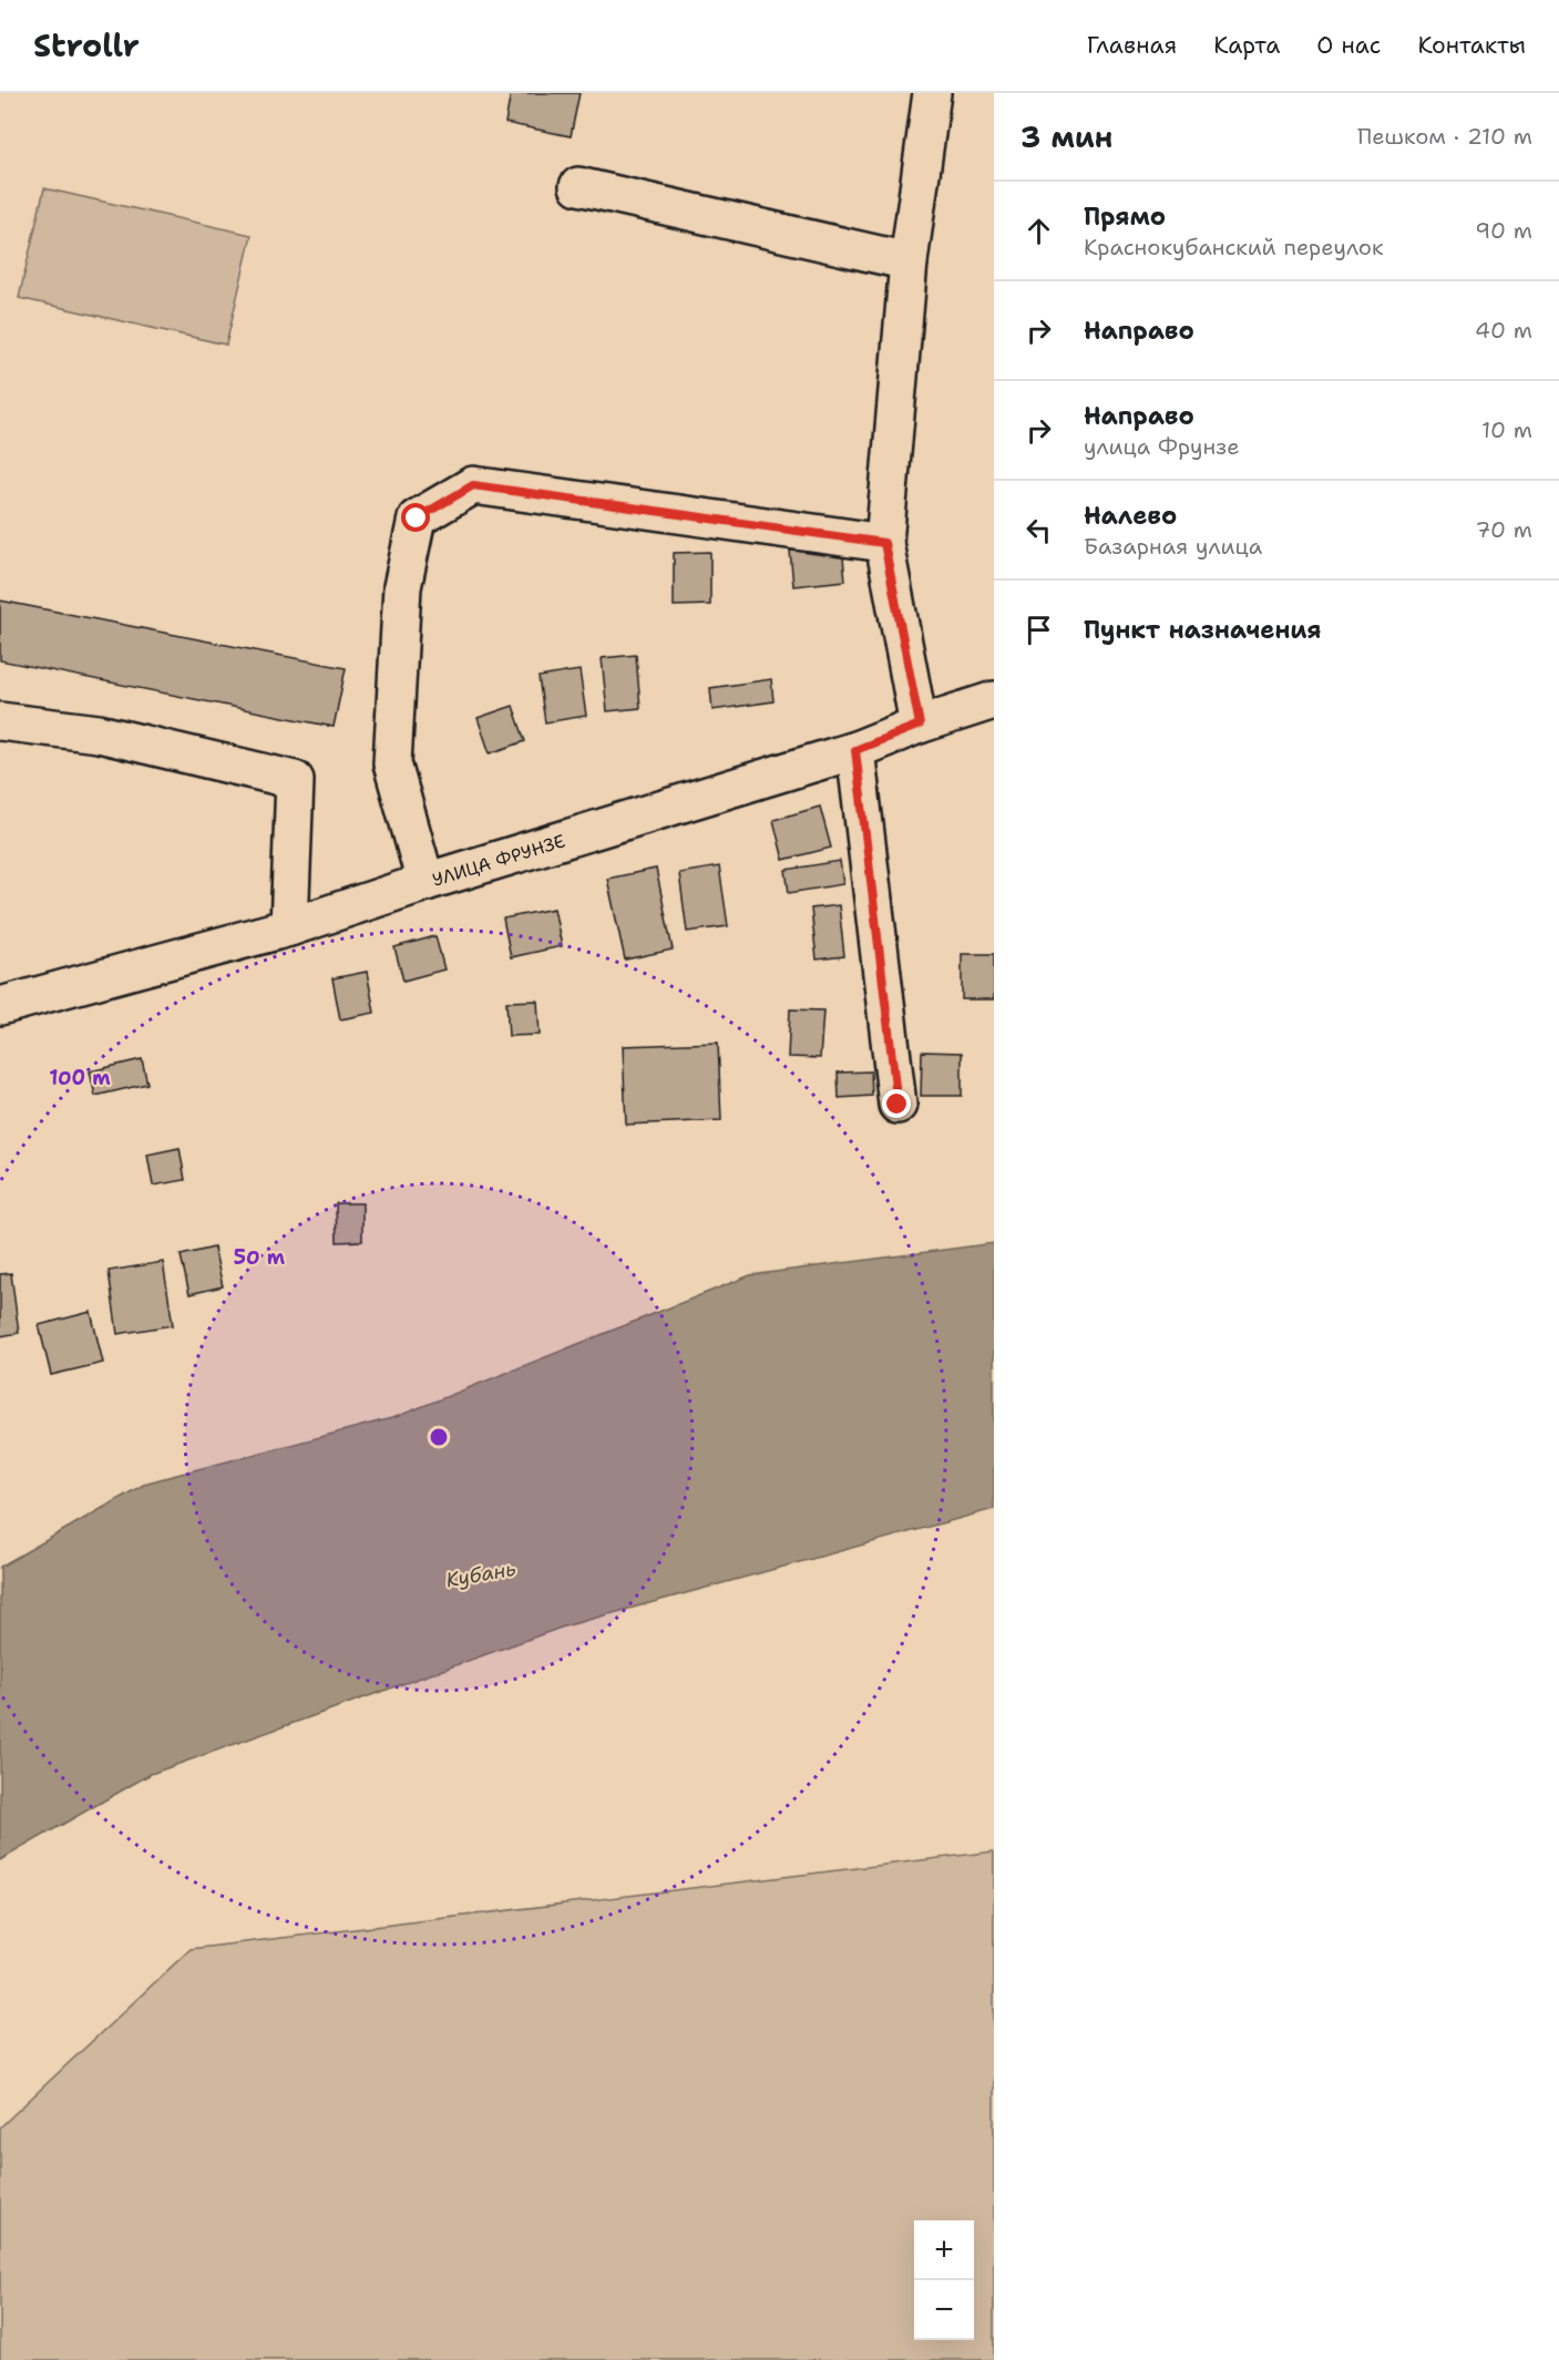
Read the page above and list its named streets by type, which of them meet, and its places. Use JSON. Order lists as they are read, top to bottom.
{
  "streets": {
    "street": ["УЛИЦА ФРУНЗЕ"]
  },
  "water": ["Кубань"],
  "page": {
    "header": "Strollr",
    "nav": [
      "Главная",
      "Карта",
      "О нас",
      "Контакты"
    ],
    "heading": ["3 мин", "Пешком · 210 m"],
    "list": [
      ["Прямо", "Краснокубанский переулок", "90 m"],
      ["Направо", "40 m"],
      ["Направо", "улица Фрунзе", "10 m"],
      ["Налево", "Базарная улица", "70 m"],
      "Пункт назначения"
    ],
    "map_buttons": ["+", "−"]
  },
  "rings": ["100 m", "50 m"]
}
